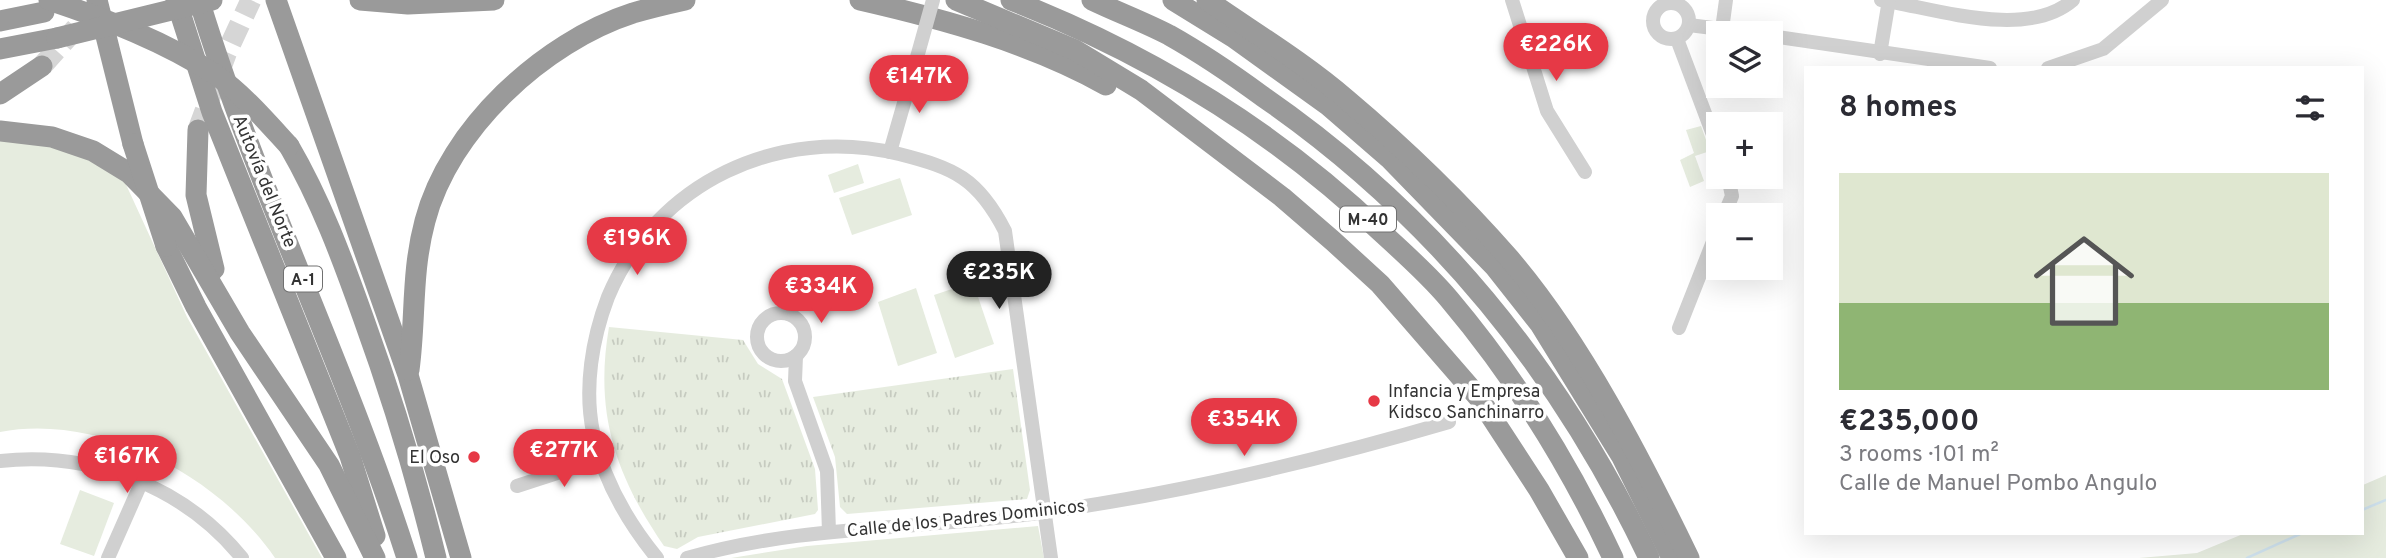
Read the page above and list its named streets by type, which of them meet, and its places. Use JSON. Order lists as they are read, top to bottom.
{
  "streets": {
    "highway": ["Autovía del Norte", "M-40", "A-1"],
    "street": ["Calle de los Padres Dominicos"]
  },
  "places": ["Infancia y Empresa Kidsco Sanchinarro", "El Oso"],
  "page": {
    "map_buttons": ["+", "−"],
    "price": [
      "€226K",
      "€147K",
      "€196K",
      "€235K",
      "€334K",
      "€354K",
      "€277K",
      "€167K"
    ],
    "heading": "8 homes",
    "list": [
      {
        "name": "€235,000",
        "note": "3 rooms · 101 m² · Calle de Manuel Pombo Angulo"
      }
    ]
  }
}
